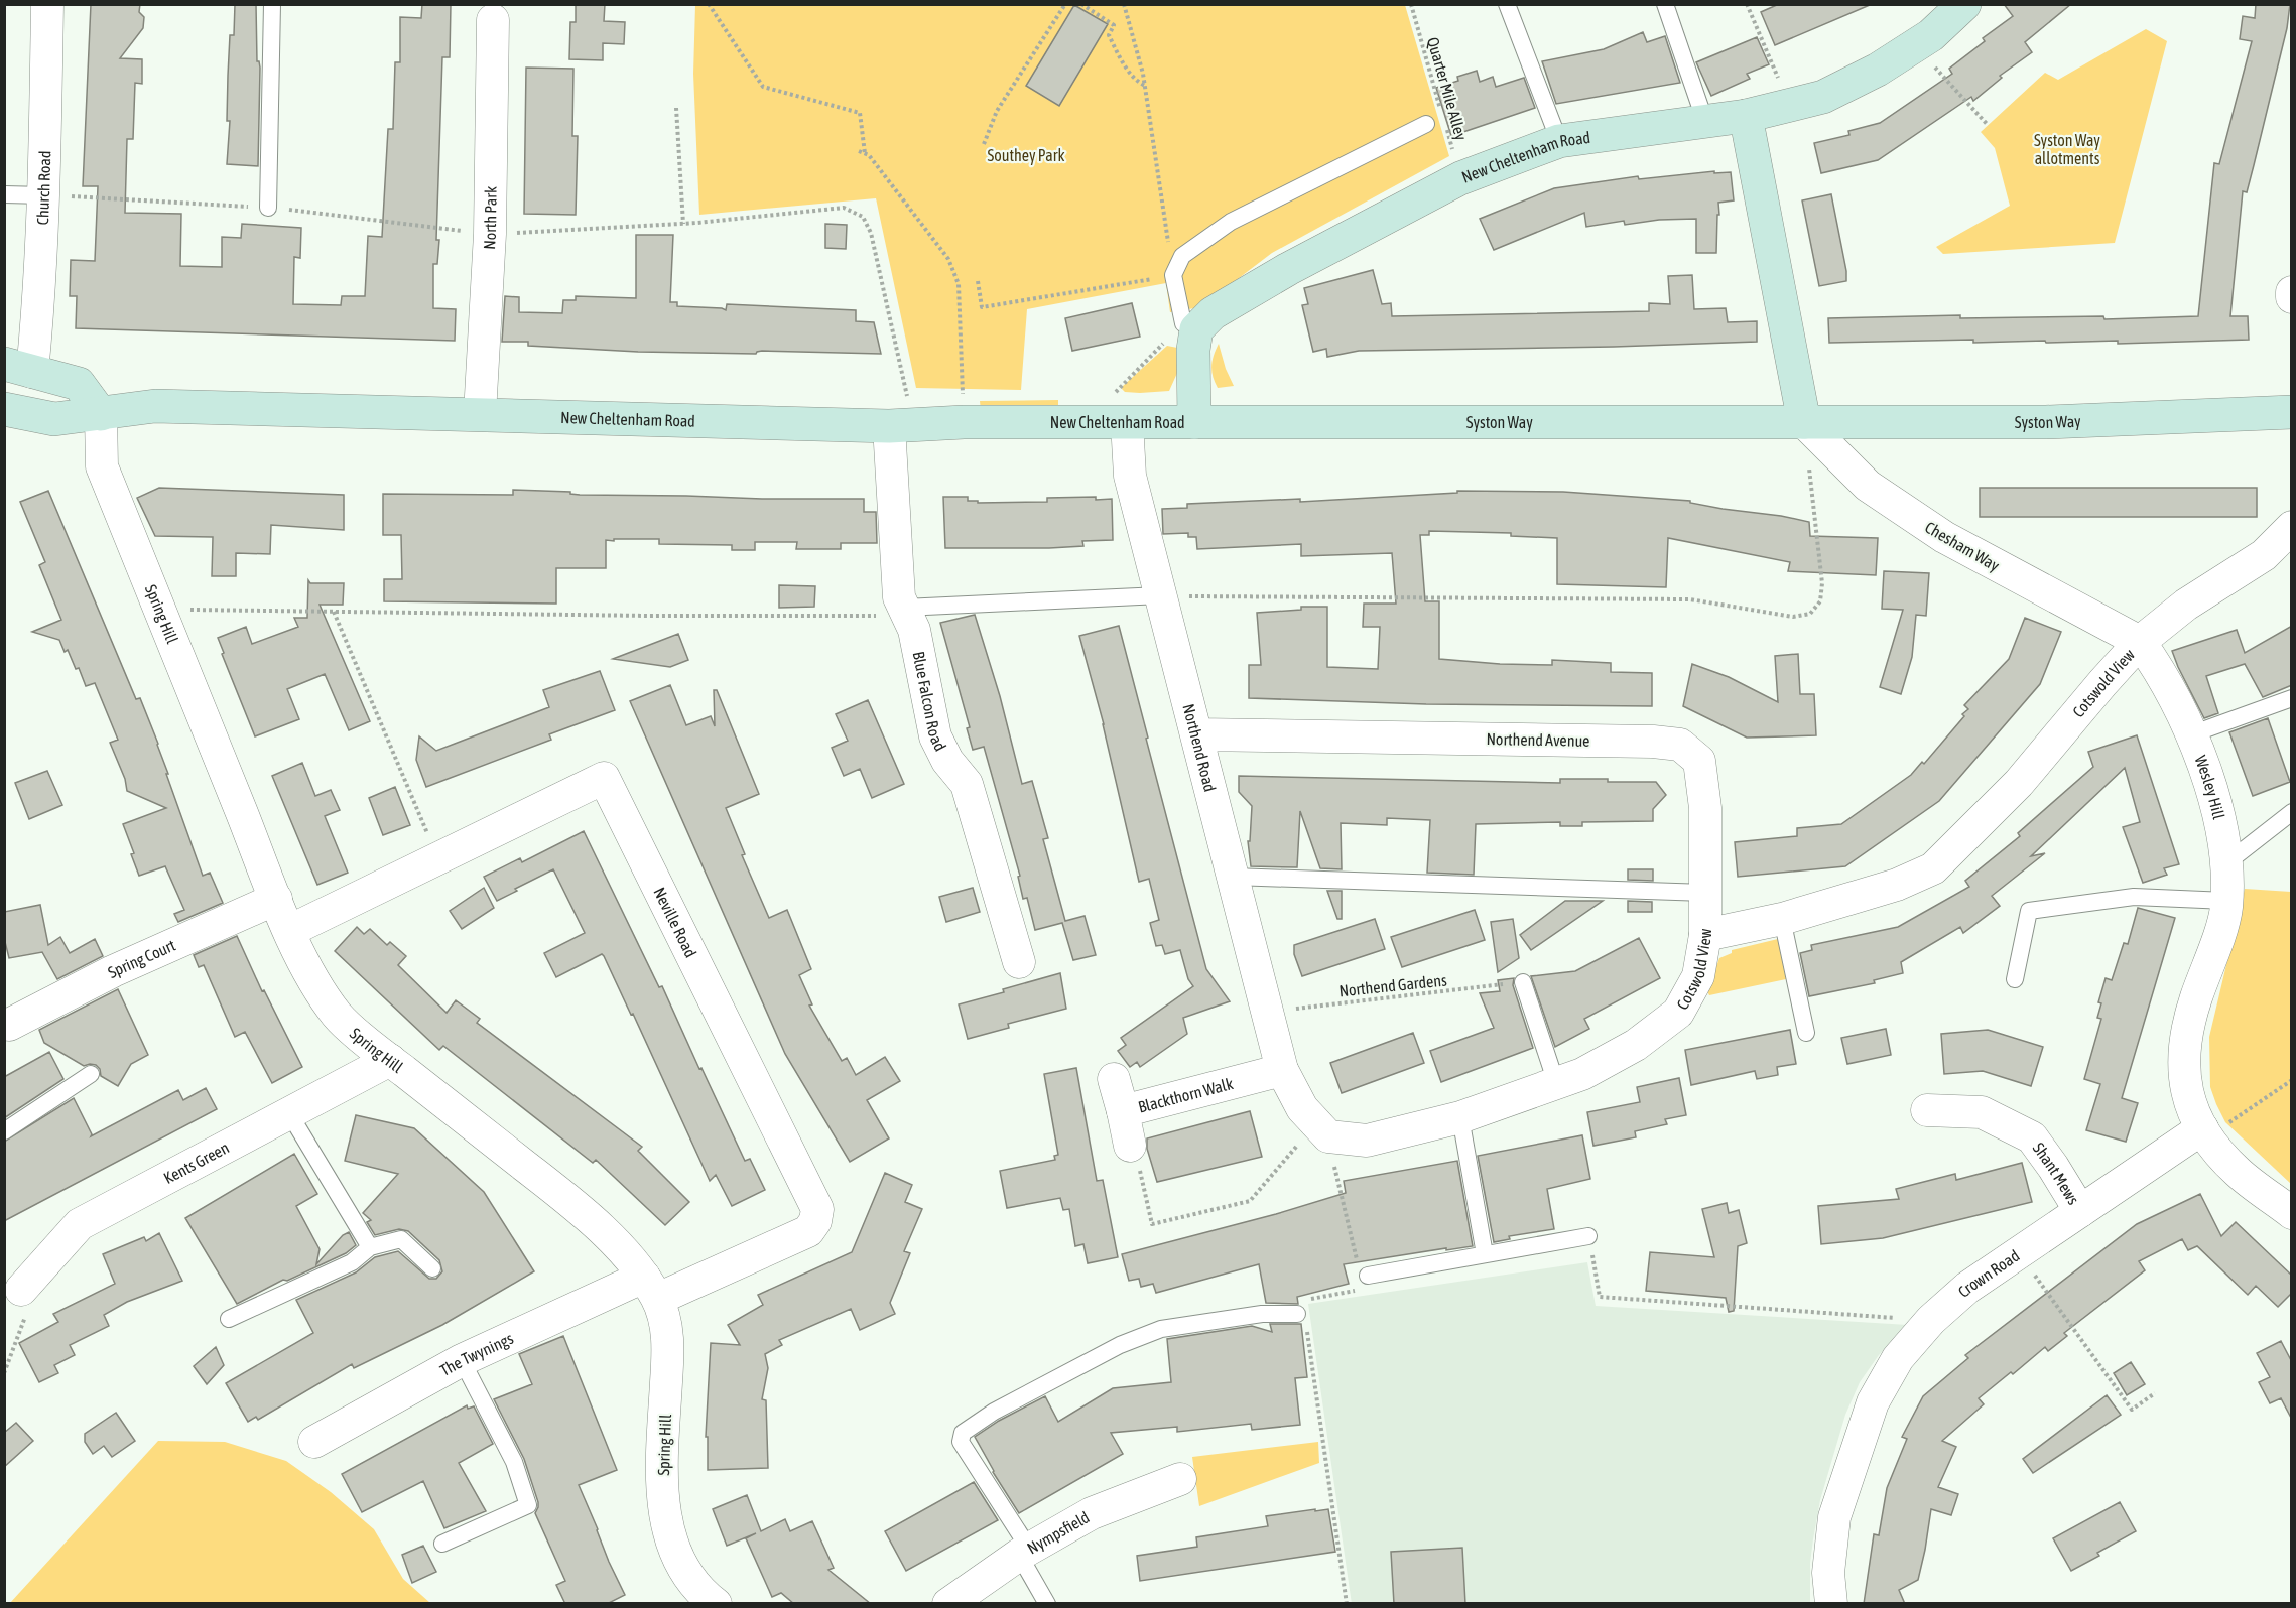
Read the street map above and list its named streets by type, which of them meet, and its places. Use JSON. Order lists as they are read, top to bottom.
{
  "streets": {
    "street": [
      "New Cheltenham Road",
      "Church Road",
      "North Park",
      "Syston Way",
      "Chesham Way",
      "Spring Hill",
      "Cotswold View",
      "Blue Falcon Road",
      "Northend Avenue",
      "Northend Road",
      "Wesley Hill",
      "Neville Road",
      "Spring Court",
      "Blackthorn Walk",
      "Kents Green",
      "Shant Mews",
      "Crown Road",
      "The Twynings",
      "Nympsfield"
    ],
    "path": ["Quarter Mile Alley", "Northend Gardens"]
  },
  "crossings": [
    ["Quarter Mile Alley", "New Cheltenham Road"],
    ["New Cheltenham Road", "North Park"],
    ["New Cheltenham Road", "Syston Way"],
    ["New Cheltenham Road", "Spring Hill"],
    ["New Cheltenham Road", "Blue Falcon Road"],
    ["New Cheltenham Road", "Northend Road"],
    ["Syston Way", "Chesham Way"],
    ["Chesham Way", "Cotswold View"],
    ["Chesham Way", "Wesley Hill"],
    ["Spring Hill", "Neville Road"],
    ["Spring Hill", "Spring Court"],
    ["Spring Hill", "Kents Green"],
    ["Spring Hill", "The Twynings"],
    ["Cotswold View", "Northend Avenue"],
    ["Cotswold View", "Wesley Hill"],
    ["Northend Avenue", "Northend Road"],
    ["Northend Road", "Northend Gardens"],
    ["Northend Road", "Blackthorn Walk"],
    ["Wesley Hill", "Crown Road"],
    ["Neville Road", "The Twynings"],
    ["Shant Mews", "Crown Road"]
  ],
  "parks": ["Syston Way allotments", "Southey Park"]
}
